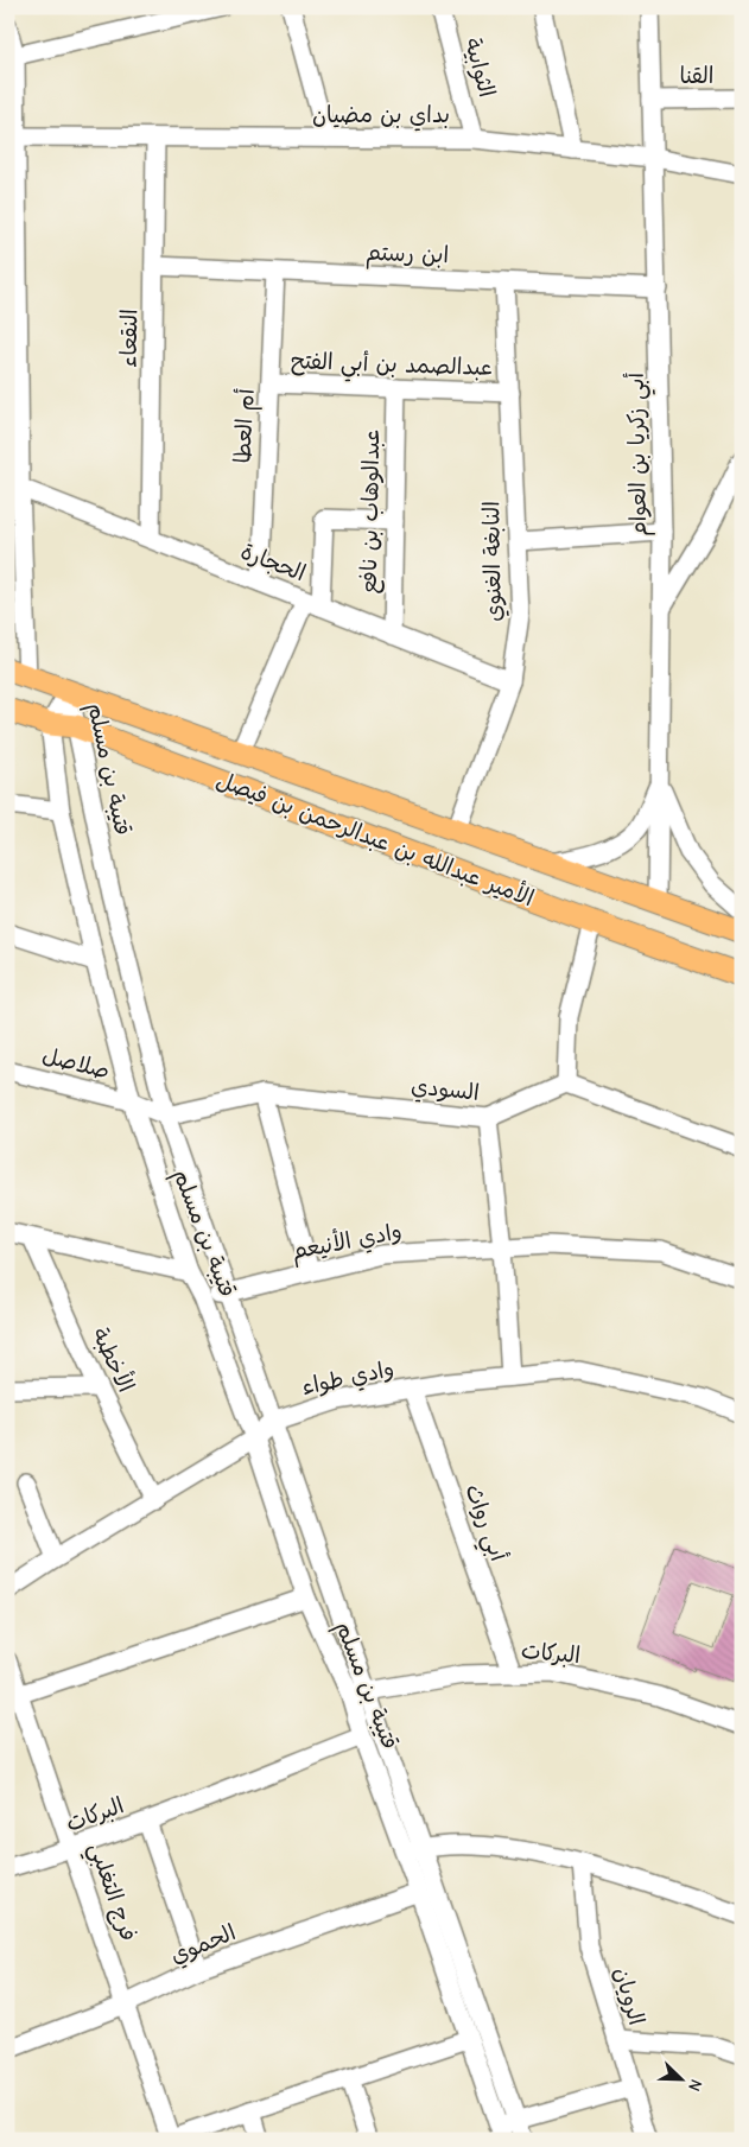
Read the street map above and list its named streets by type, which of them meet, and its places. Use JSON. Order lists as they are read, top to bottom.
{
  "streets": {
    "main road": ["الأمير عبدالله بن عبدالرحمن بن فيصل"],
    "street": [
      "الثوابية",
      "القنا",
      "بداي بن مضيان",
      "ابن رستم",
      "النقعاء",
      "عبدالصمد بن أبي الفتح",
      "أم العطا",
      "أبي زكريا بن العوام",
      "عبدالوهاب بن نافع",
      "النابغة الغنوي",
      "الحجارة",
      "قتيبة بن مسلم",
      "صلاصل",
      "السودي",
      "وادي الأنيعم",
      "الأخطبة",
      "وادي طواء",
      "أبي رواث",
      "البركات",
      "فرج التغلبي",
      "الحموي",
      "الرويان"
    ]
  },
  "crossings": [
    ["الثوابية", "بداي بن مضيان"],
    ["القنا", "أبي زكريا بن العوام"],
    ["بداي بن مضيان", "النقعاء"],
    ["بداي بن مضيان", "أبي زكريا بن العوام"],
    ["ابن رستم", "النقعاء"],
    ["ابن رستم", "أم العطا"],
    ["ابن رستم", "أبي زكريا بن العوام"],
    ["ابن رستم", "النابغة الغنوي"],
    ["النقعاء", "الحجارة"],
    ["عبدالصمد بن أبي الفتح", "أم العطا"],
    ["عبدالصمد بن أبي الفتح", "عبدالوهاب بن نافع"],
    ["عبدالصمد بن أبي الفتح", "النابغة الغنوي"],
    ["أم العطا", "الحجارة"],
    ["أبي زكريا بن العوام", "الأمير عبدالله بن عبدالرحمن بن فيصل"],
    ["عبدالوهاب بن نافع", "الحجارة"],
    ["النابغة الغنوي", "الحجارة"],
    ["النابغة الغنوي", "الأمير عبدالله بن عبدالرحمن بن فيصل"],
    ["قتيبة بن مسلم", "الأمير عبدالله بن عبدالرحمن بن فيصل"],
    ["قتيبة بن مسلم", "صلاصل"],
    ["قتيبة بن مسلم", "السودي"],
    ["قتيبة بن مسلم", "وادي الأنيعم"],
    ["قتيبة بن مسلم", "وادي طواء"],
    ["قتيبة بن مسلم", "البركات"],
    ["قتيبة بن مسلم", "الحموي"],
    ["الأخطبة", "وادي طواء"],
    ["وادي طواء", "أبي رواث"],
    ["أبي رواث", "البركات"],
    ["البركات", "فرج التغلبي"],
    ["فرج التغلبي", "الحموي"]
  ],
  "north": "bottom right"
}
